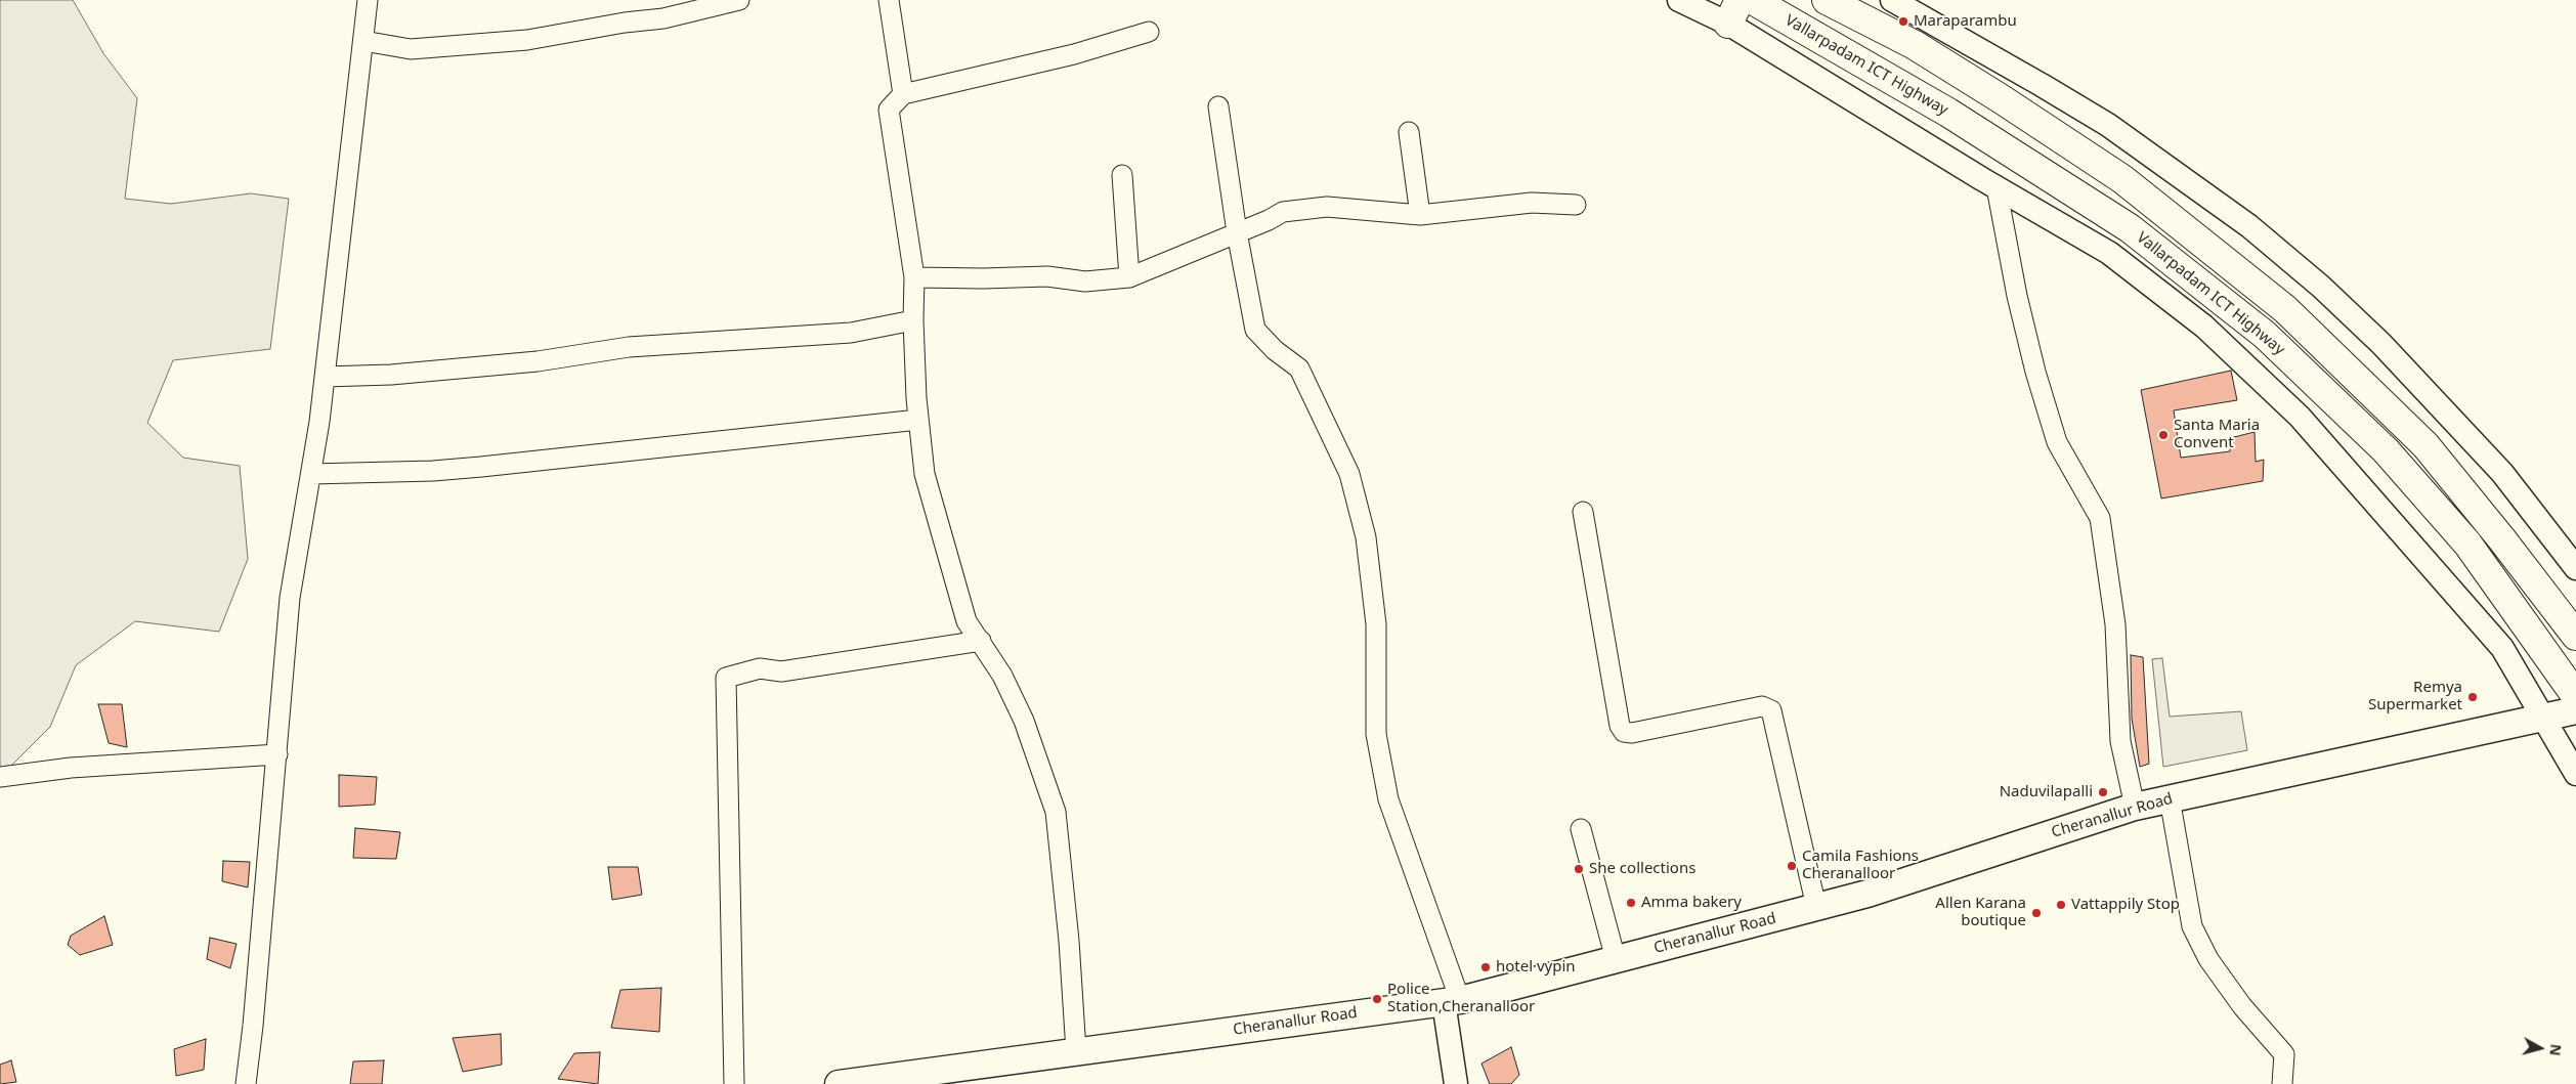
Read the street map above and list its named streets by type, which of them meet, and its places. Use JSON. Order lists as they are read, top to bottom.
{
  "streets": {
    "highway": ["Vallarpadam ICT Highway"],
    "main road": ["Cheranallur Road"]
  },
  "places": [
    "Maraparambu",
    "Santa Maria Convent",
    "Remya Supermarket",
    "Naduvilapalli",
    "Camila Fashions Cheranalloor",
    "She collections",
    "Amma bakery",
    "Vattappily Stop",
    "Allen Karana boutique",
    "hotel vypin",
    "Police Station,Cheranalloor"
  ],
  "north": "right"
}
